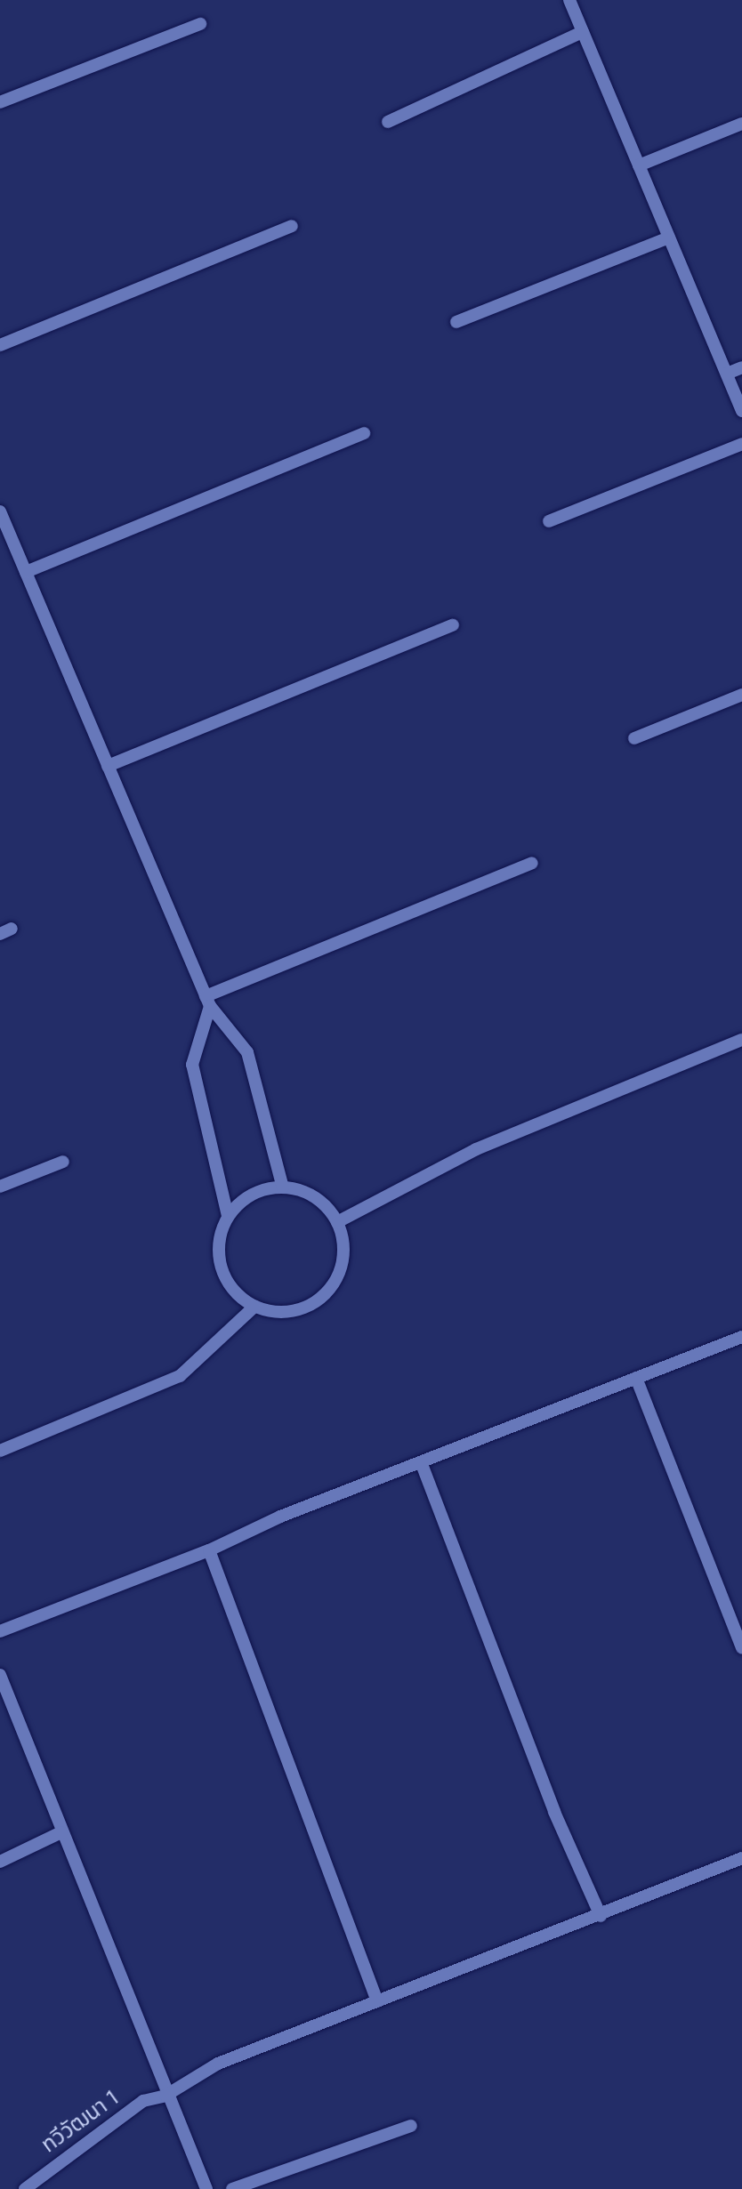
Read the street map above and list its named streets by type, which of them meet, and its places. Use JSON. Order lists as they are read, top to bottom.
{
  "streets": {
    "street": ["ทวีวัฒนา 1"]
  }
}
